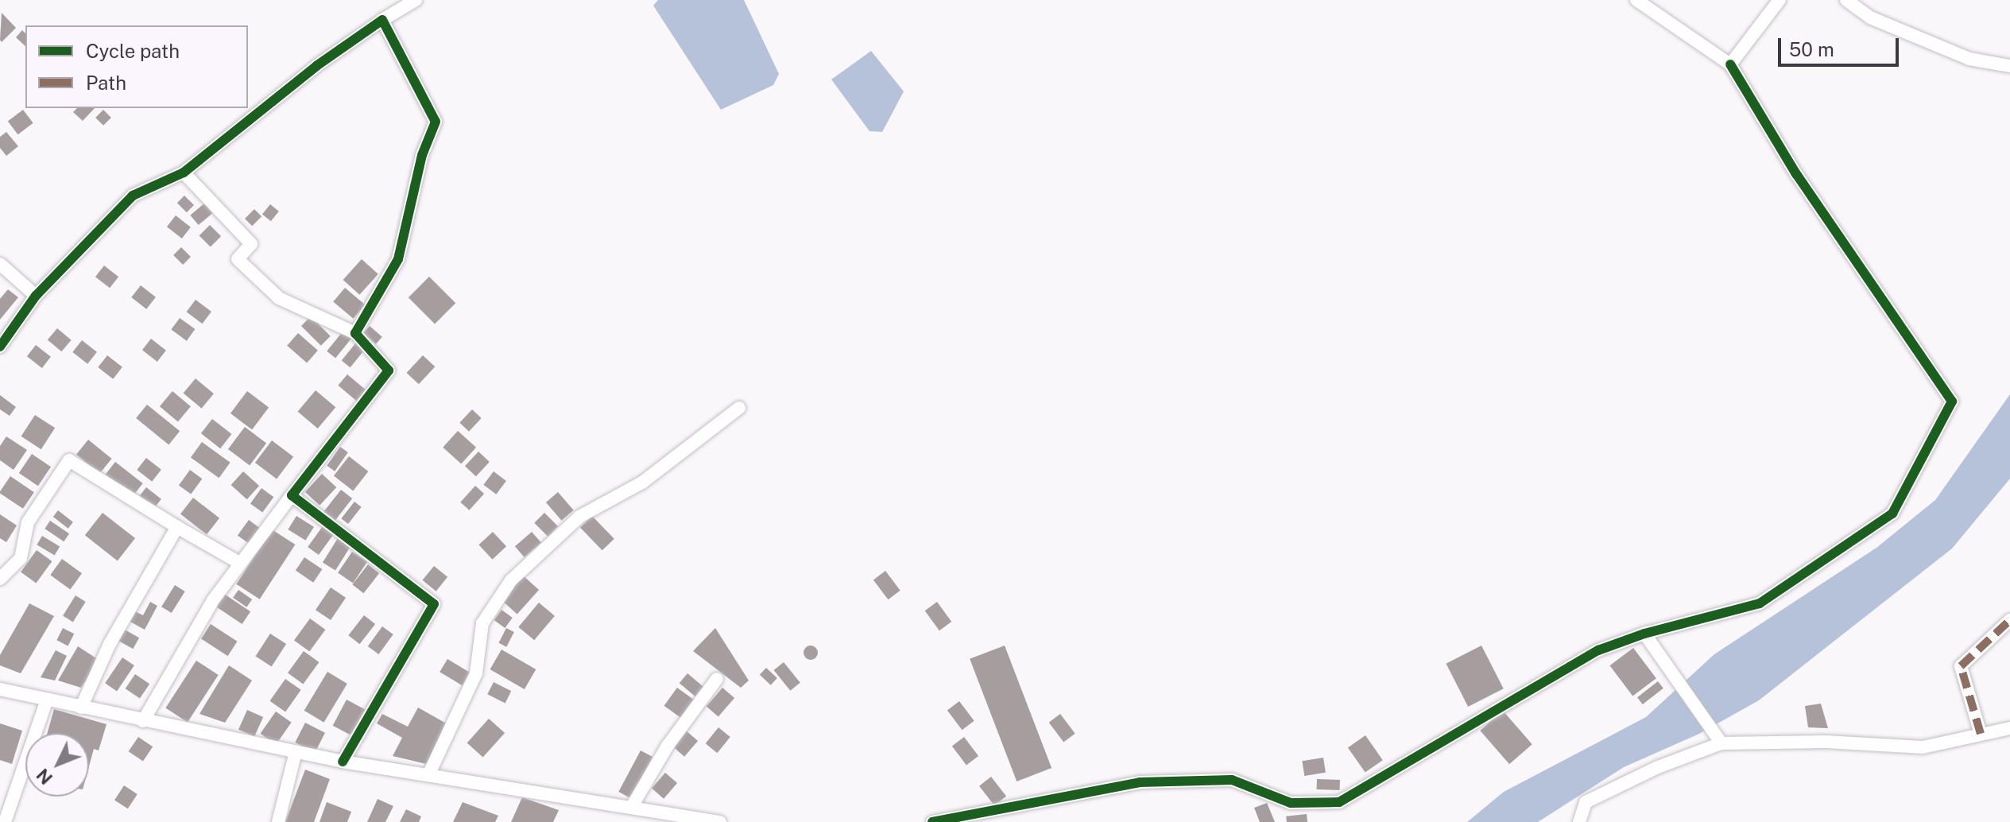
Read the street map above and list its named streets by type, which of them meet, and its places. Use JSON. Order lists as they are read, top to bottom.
{
  "legend": ["Cycle path", "Path"],
  "scale_bar": "50 m",
  "north": "bottom left"
}
